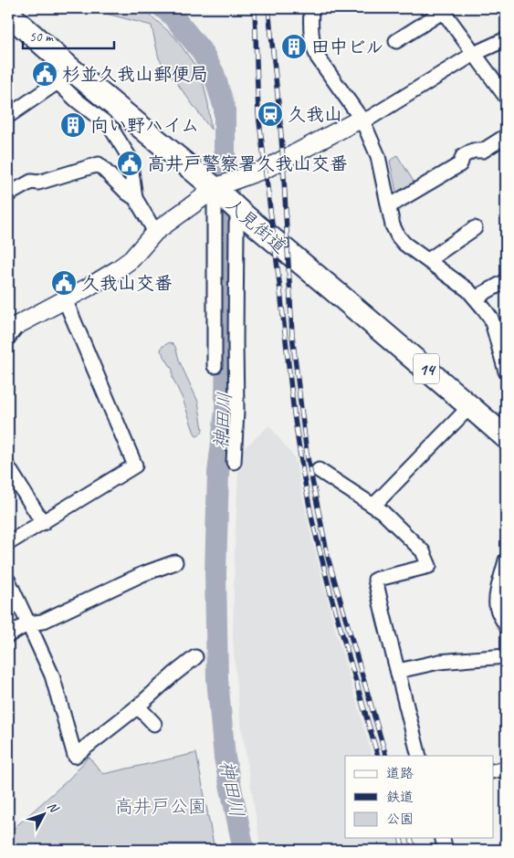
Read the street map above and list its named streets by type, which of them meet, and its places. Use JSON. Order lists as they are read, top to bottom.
{
  "streets": {
    "main road": ["人見街道", "14"]
  },
  "water": ["神田川"],
  "parks": ["高井戸公園"],
  "places": {
    "building": ["田中ビル", "向い野ハイム"],
    "public building": ["杉並久我山郵便局", "高井戸警察署久我山交番", "久我山交番"],
    "station": ["久我山"]
  },
  "legend": ["道路", "鉄道", "公園"],
  "scale_bar": "50 m",
  "north": "top right"
}
